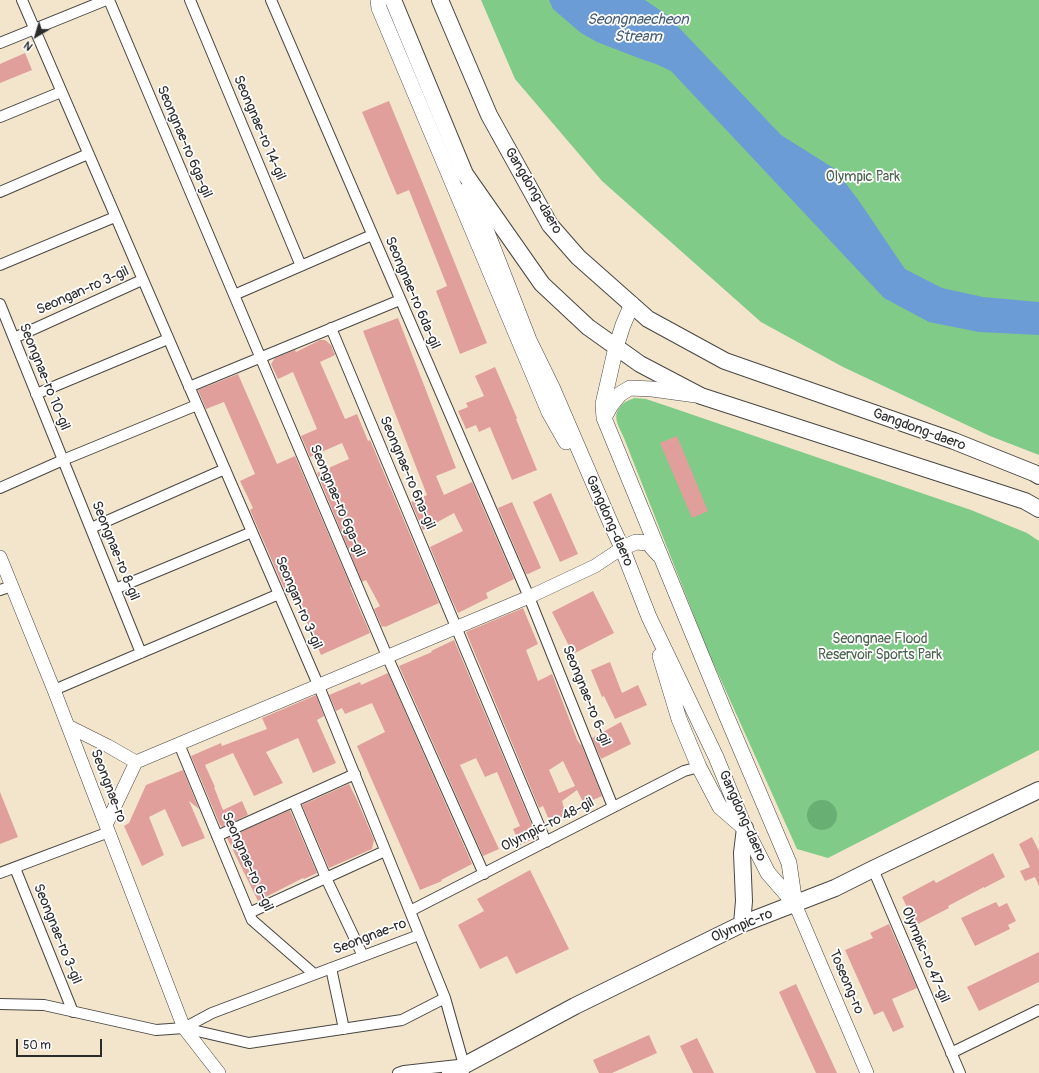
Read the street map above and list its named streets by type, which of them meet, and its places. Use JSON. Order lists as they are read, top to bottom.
{
  "streets": {
    "main road": ["Gangdong-daero", "Olympic-ro"],
    "street": [
      "Seongnae-ro 14-gil",
      "Seongnae-ro 6ga-gil",
      "Seongan-ro 3-gil",
      "Seongnae-ro 6da-gil",
      "Seongnae-ro 10-gil",
      "Seongnae-ro 6na-gil",
      "Seongnae-ro 8-gil",
      "Seongnae-ro 6-gil",
      "Seongnae-ro",
      "Olympic-ro 48-gil",
      "Seongnae-ro 3-gil",
      "Olympic-ro 47-gil",
      "Toseong-ro"
    ]
  },
  "crossings": [
    ["Gangdong-daero", "Olympic-ro"],
    ["Gangdong-daero", "Toseong-ro"],
    ["Seongan-ro 3-gil", "Seongnae-ro 10-gil"],
    ["Seongnae-ro 6da-gil", "Seongnae-ro 6-gil"],
    ["Seongnae-ro 10-gil", "Seongnae-ro 8-gil"],
    ["Seongnae-ro 6-gil", "Seongnae-ro"],
    ["Seongnae-ro 6-gil", "Olympic-ro 48-gil"],
    ["Olympic-ro", "Olympic-ro 47-gil"],
    ["Olympic-ro", "Toseong-ro"]
  ],
  "water": ["Seongnaecheon Stream"],
  "parks": ["Olympic Park", "Seongnae Flood Reservoir Sports Park"],
  "scale_bar": "50 m",
  "north": "bottom left"
}
